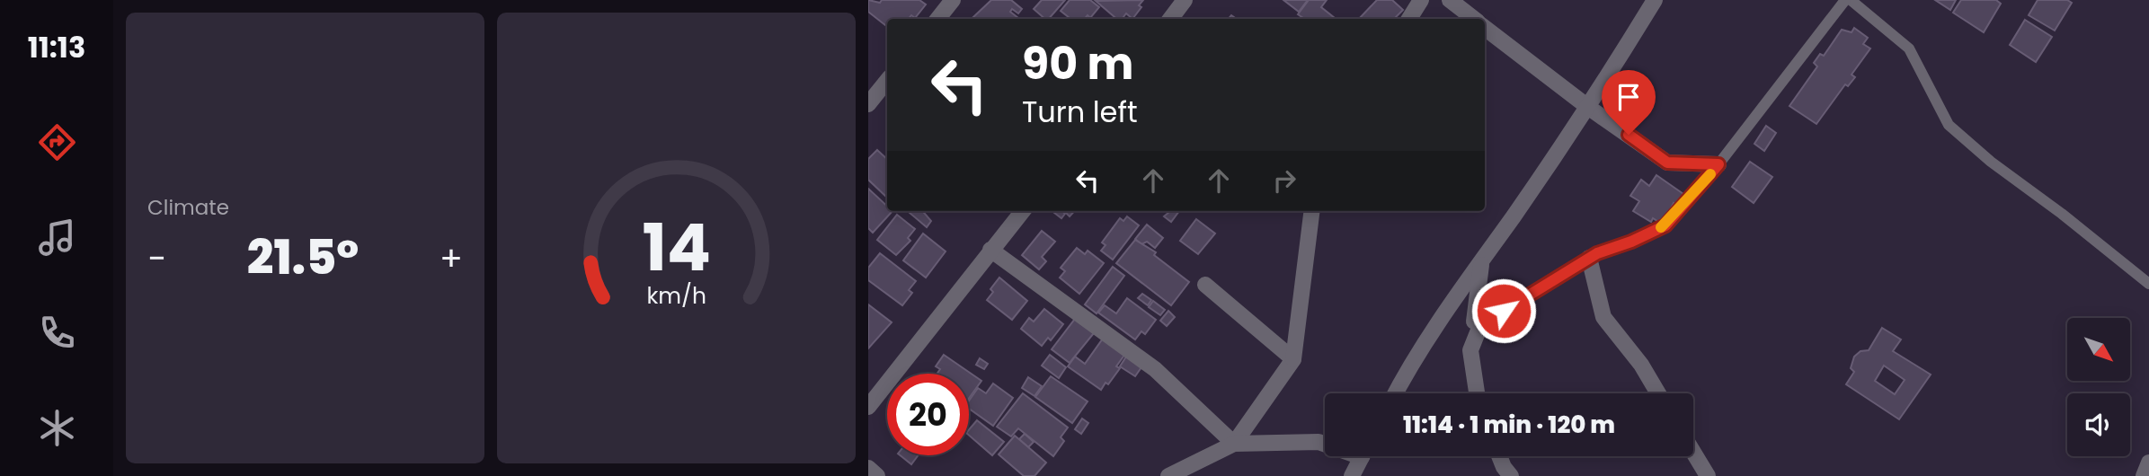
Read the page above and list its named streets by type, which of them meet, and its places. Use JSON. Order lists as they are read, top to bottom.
{
  "north": "bottom right",
  "page": {
    "tabs": "11:13",
    "tile": "Climate",
    "turn": ["90 m", "Turn left"],
    "heat": ["−", "21.5°", "+"],
    "limit": "20",
    "trip": "11:14 · 1 min · 120 m",
    "gauge": ["14", "km/h"]
  }
}
